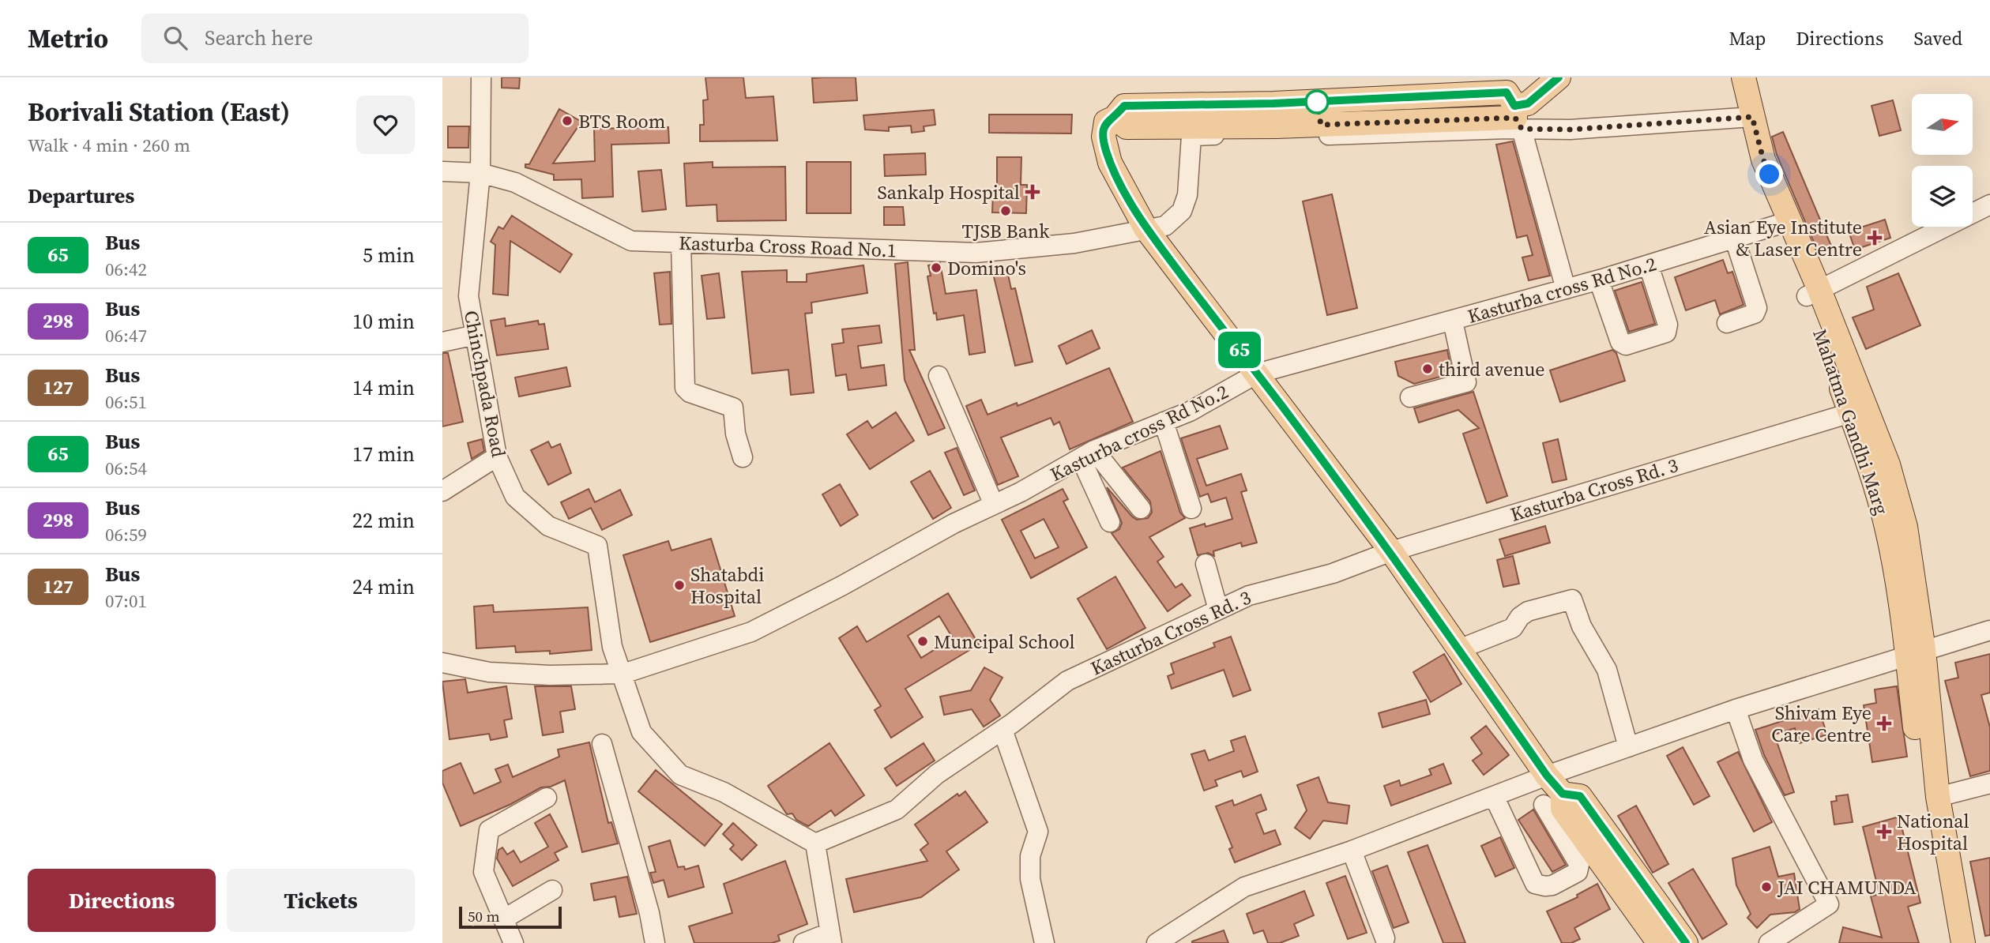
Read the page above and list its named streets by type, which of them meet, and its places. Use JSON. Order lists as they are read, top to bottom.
{
  "streets": {
    "street": [
      "Kasturba Cross Road No.1",
      "Kasturba cross Rd No.2",
      "Chinchpada Road",
      "Kasturba Cross Rd. 3"
    ]
  },
  "crossings": [
    ["Kasturba Cross Road No.1", "Chinchpada Road"],
    ["Kasturba cross Rd No.2", "Chinchpada Road"]
  ],
  "places": {
    "other": [
      "BTS Room",
      "TJSB Bank",
      "Domino's",
      "third avenue",
      "Shatabdi Hospital",
      "Muncipal School",
      "JAI CHAMUNDA"
    ],
    "health": [
      "Sankalp Hospital",
      "Asian Eye Institute & Laser Centre",
      "Shivam Eye Care Centre",
      "National Hospital"
    ]
  },
  "lines": ["bus line 65"],
  "scale_bar": "50 m",
  "north": "right",
  "page": {
    "header": "Metrio",
    "search": "Search here",
    "nav": ["Map", "Directions", "Saved"],
    "heading": [
      ["Borivali Station (East)", "Walk · 4 min · 260 m"],
      "Departures"
    ],
    "on_map": "65",
    "list": [
      {
        "mark": "65",
        "name": "Bus",
        "note": "06:42",
        "value": "5 min"
      },
      {
        "mark": "298",
        "name": "Bus",
        "note": "06:47",
        "value": "10 min"
      },
      {
        "mark": "127",
        "name": "Bus",
        "note": "06:51",
        "value": "14 min"
      },
      {
        "mark": "65",
        "name": "Bus",
        "note": "06:54",
        "value": "17 min"
      },
      {
        "mark": "298",
        "name": "Bus",
        "note": "06:59",
        "value": "22 min"
      },
      {
        "mark": "127",
        "name": "Bus",
        "note": "07:01",
        "value": "24 min"
      }
    ],
    "buttons": ["Directions", "Tickets"],
    "scale": "50 m"
  }
}
